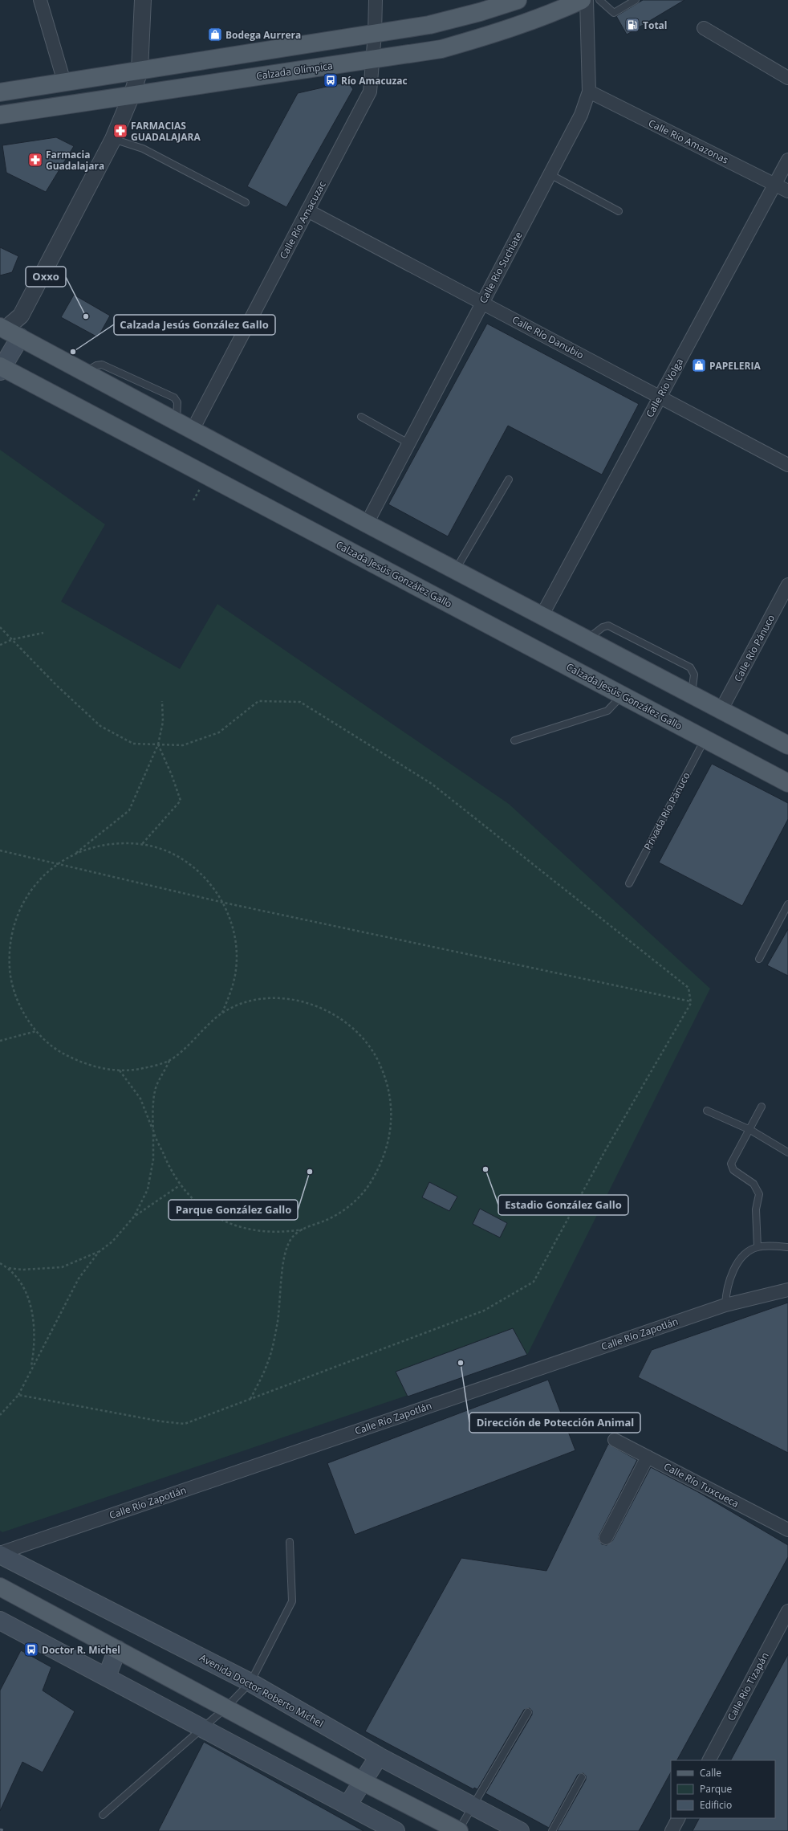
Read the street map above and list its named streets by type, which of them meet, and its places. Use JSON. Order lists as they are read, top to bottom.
{
  "streets": {
    "main road": ["Calzada Olímpica", "Calzada Jesús González Gallo", "Avenida Doctor Roberto Michel"],
    "street": [
      "Calle Río Amazonas",
      "Calle Río Amacuzac",
      "Calle Río Suchiate",
      "Calle Río Danubio",
      "Calle Río Volga",
      "Calle Río Pánuco",
      "Calle Río Zapotlán",
      "Calle Río Tuxcueca",
      "Calle Río Tizapán"
    ],
    "lane": ["Privada Río Pánuco"]
  },
  "crossings": [
    ["Calzada Olímpica", "Calle Río Amacuzac"],
    ["Calle Río Amazonas", "Calle Río Suchiate"],
    ["Calle Río Amazonas", "Calle Río Volga"],
    ["Calle Río Amacuzac", "Calle Río Danubio"],
    ["Calle Río Suchiate", "Calle Río Danubio"],
    ["Calle Río Danubio", "Calle Río Volga"],
    ["Calzada Jesús González Gallo", "Privada Río Pánuco"],
    ["Calle Río Zapotlán", "Avenida Doctor Roberto Michel"]
  ],
  "places": {
    "fuel station": ["Total"],
    "shop": ["Bodega Aurrera", "PAPELERIA"],
    "bus stop": ["Río Amacuzac", "Doctor R. Michel"],
    "pharmacy": ["FARMACIAS GUADALAJARA", "Farmacia Guadalajara"],
    "other": [
      "Oxxo",
      "Calzada Jesús González Gallo",
      "Estadio González Gallo",
      "Parque González Gallo",
      "Dirección de Potección Animal"
    ]
  },
  "legend": ["Calle", "Parque", "Edificio"]
}
